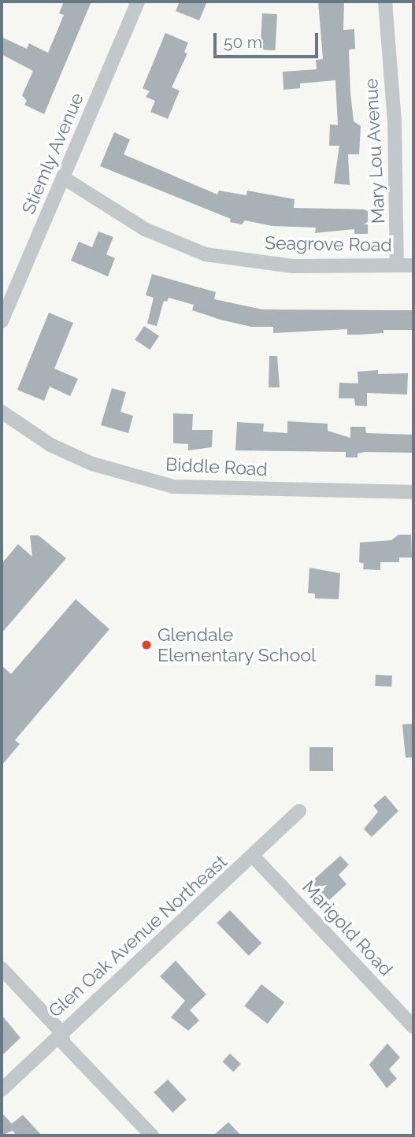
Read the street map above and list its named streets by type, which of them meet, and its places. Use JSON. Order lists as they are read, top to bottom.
{
  "streets": {
    "street": [
      "Mary Lou Avenue",
      "Stiemly Avenue",
      "Seagrove Road",
      "Biddle Road",
      "Marigold Road",
      "Glen Oak Avenue Northeast"
    ]
  },
  "crossings": [
    ["Mary Lou Avenue", "Seagrove Road"],
    ["Stiemly Avenue", "Seagrove Road"],
    ["Marigold Road", "Glen Oak Avenue Northeast"]
  ],
  "places": ["Glendale Elementary School"],
  "scale_bar": "50 m"
}
